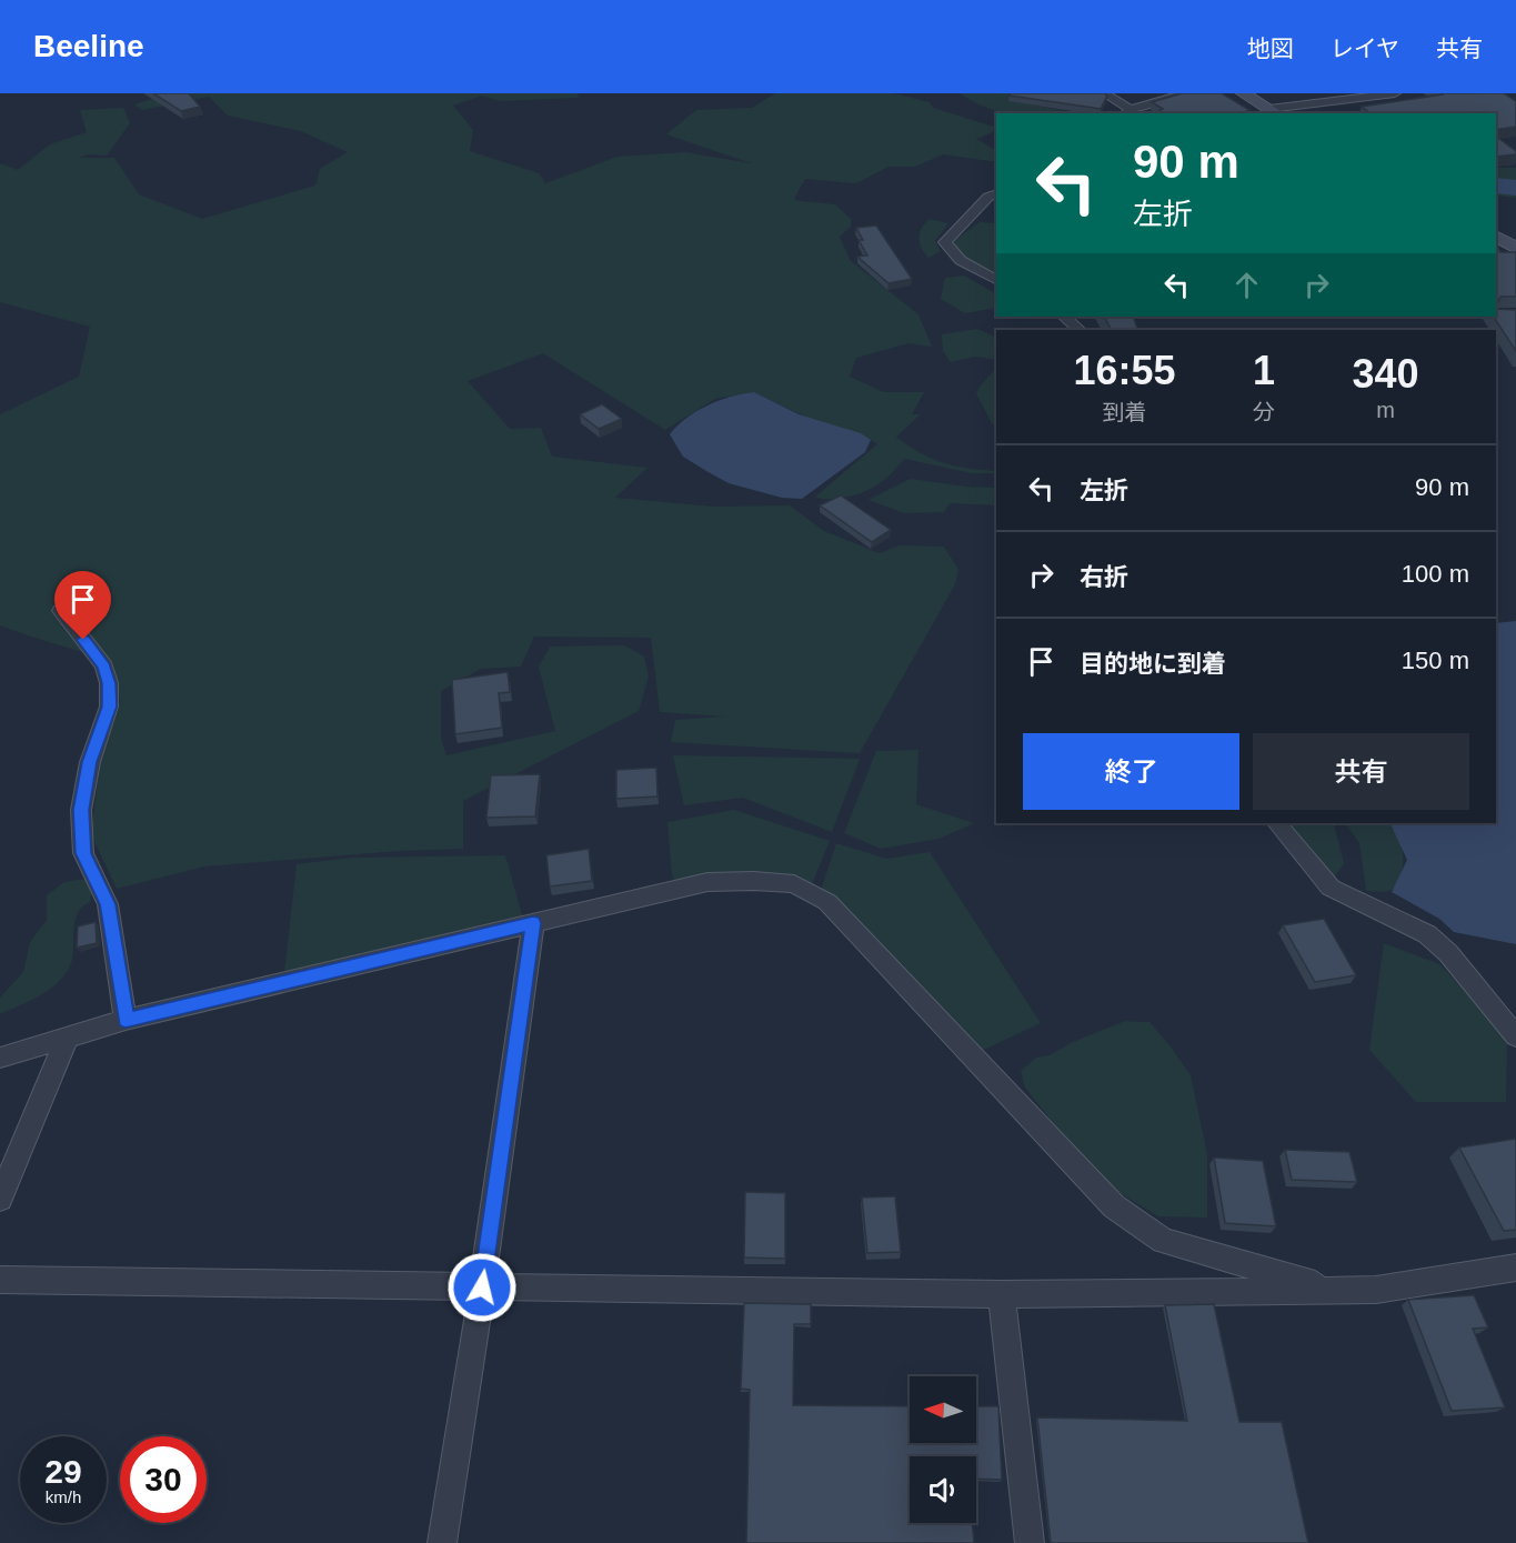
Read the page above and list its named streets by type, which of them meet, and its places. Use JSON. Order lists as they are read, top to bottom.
{
  "north": "left",
  "page": {
    "header": "Beeline",
    "nav": ["地図", "レイヤ", "共有"],
    "turn": ["90 m", "左折"],
    "eta": [
      "16:55",
      "到着",
      "1",
      "分",
      "340",
      "m"
    ],
    "list": [
      {
        "name": "左折",
        "value": "90 m"
      },
      {
        "name": "右折",
        "value": "100 m"
      },
      {
        "name": "目的地に到着",
        "value": "150 m"
      }
    ],
    "buttons": ["終了", "共有"],
    "speed": "29 km/h",
    "limit": "30"
  }
}
